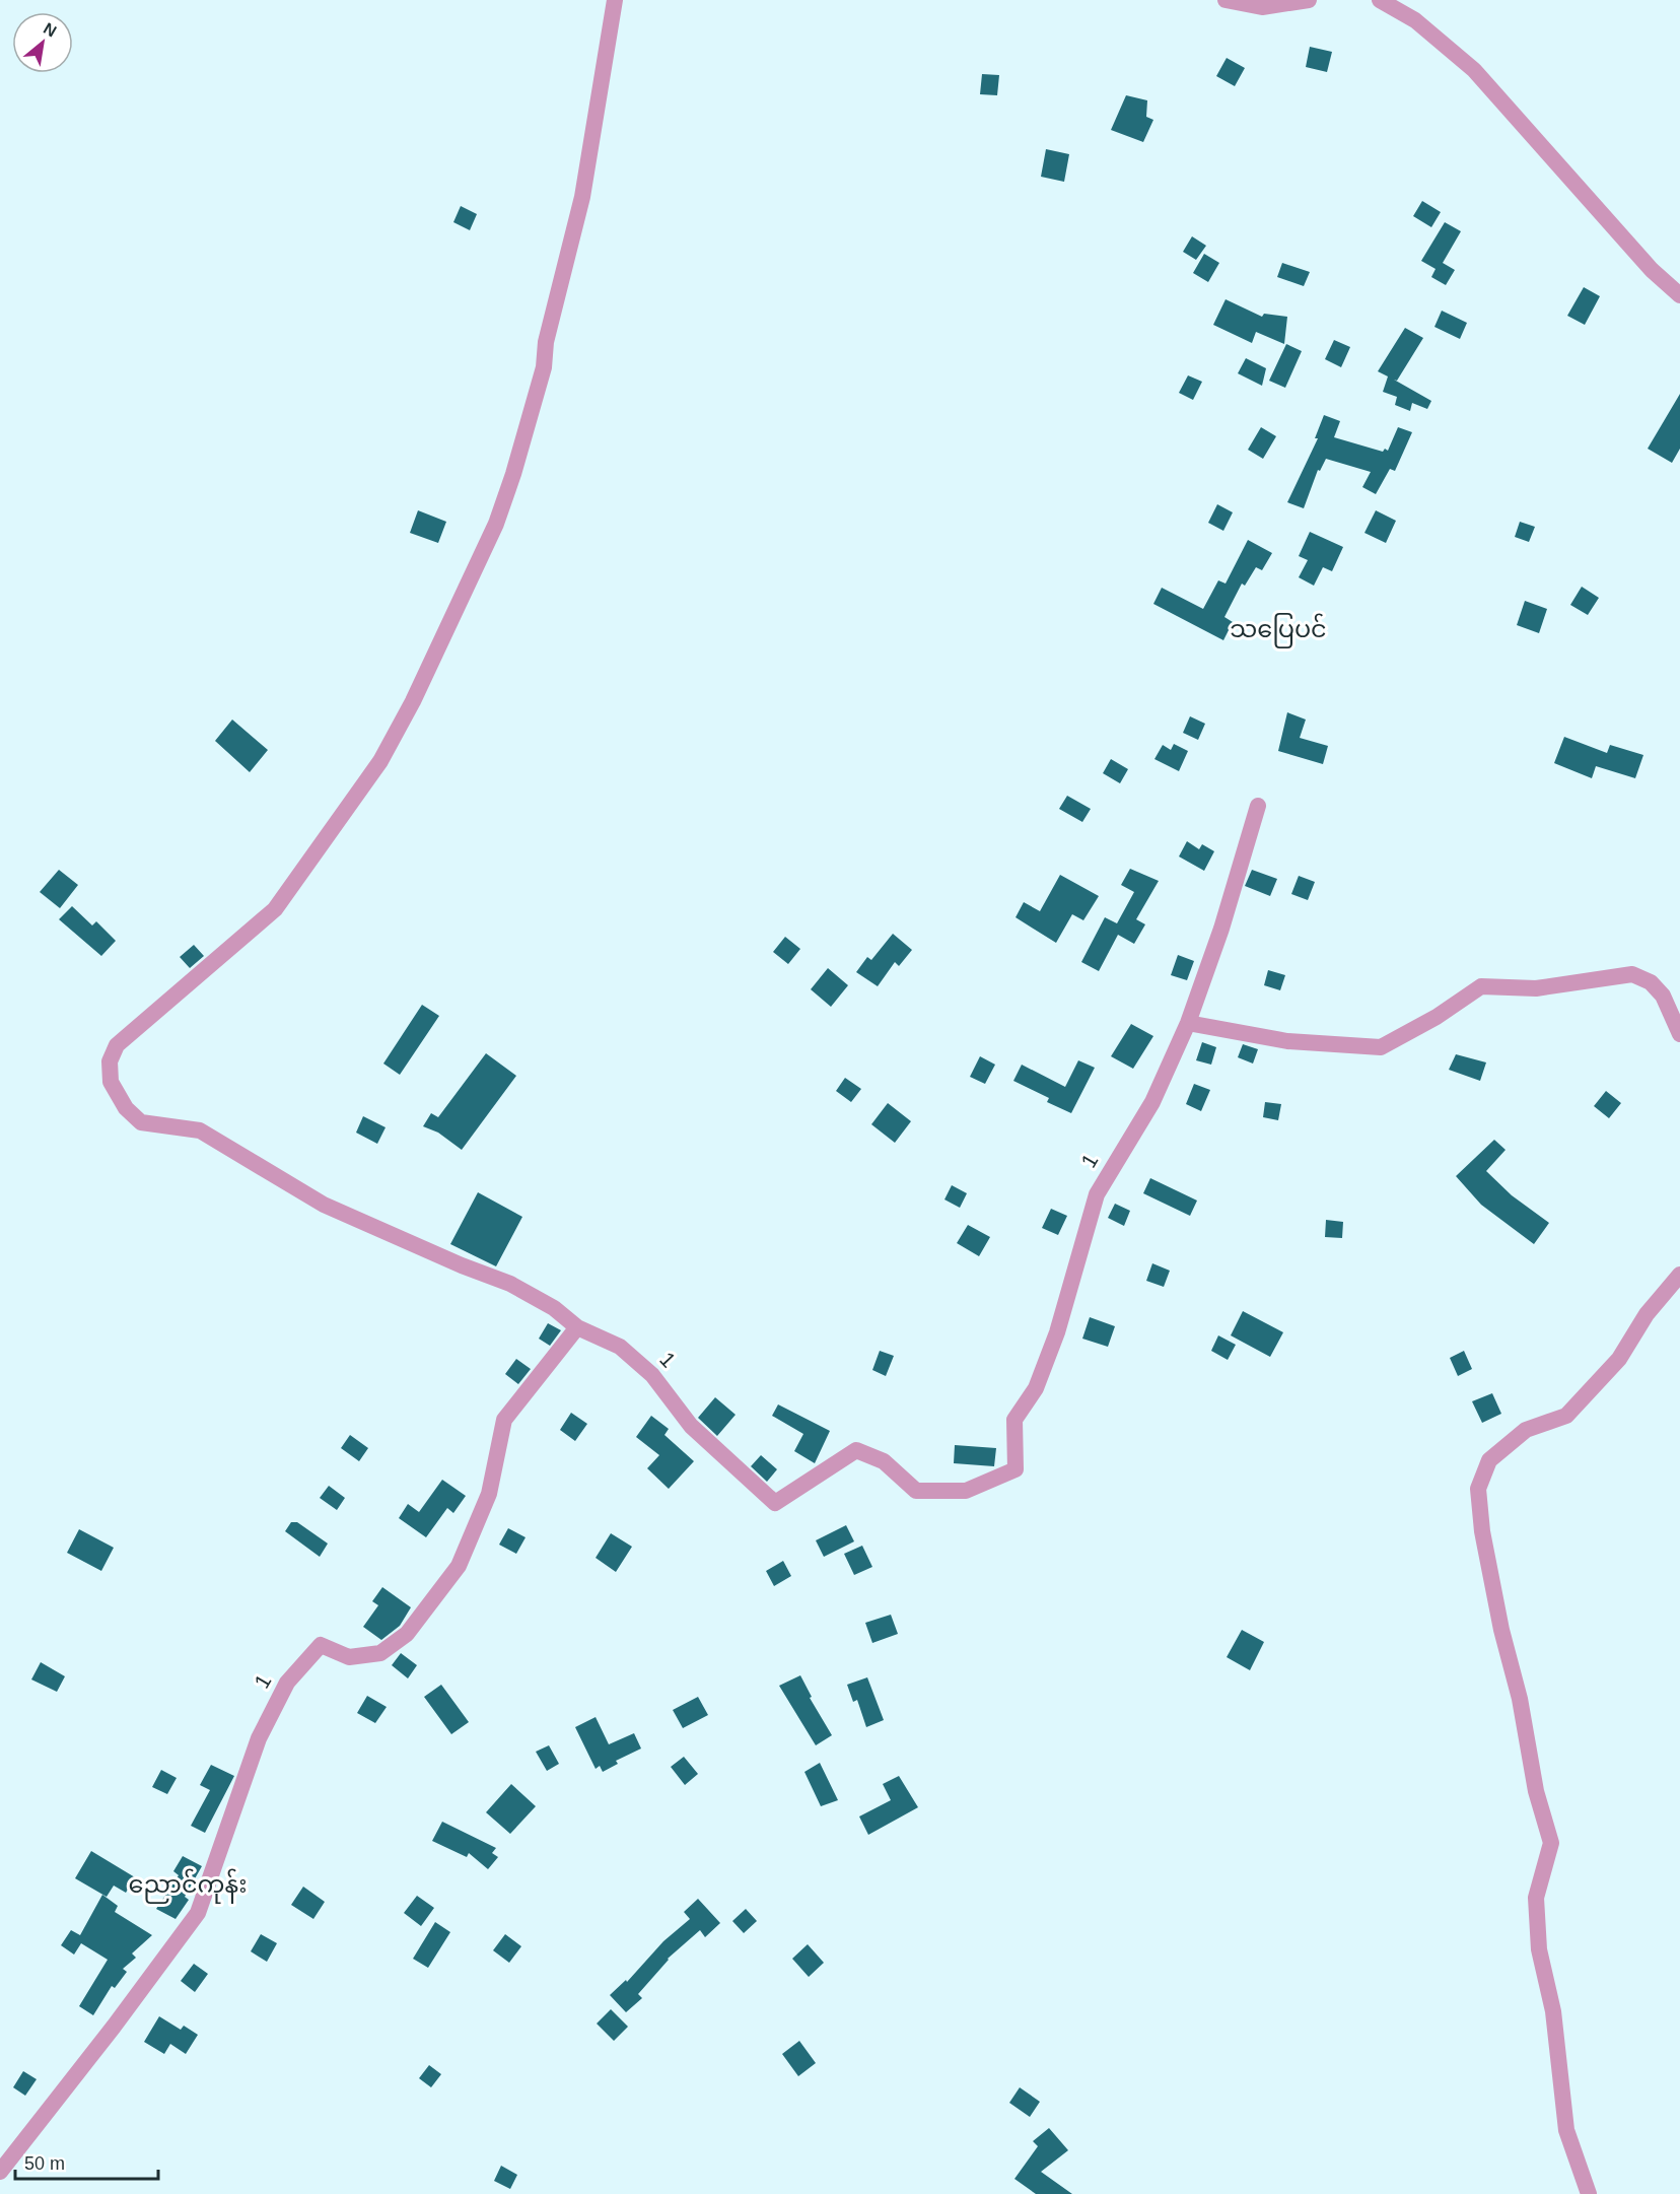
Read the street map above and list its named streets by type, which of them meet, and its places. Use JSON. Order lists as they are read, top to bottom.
{
  "streets": {
    "street": ["1"]
  },
  "districts": ["သပြေပင်", "ညောင်ကုန်း"],
  "scale_bar": "50 m",
  "north": "top right"
}
